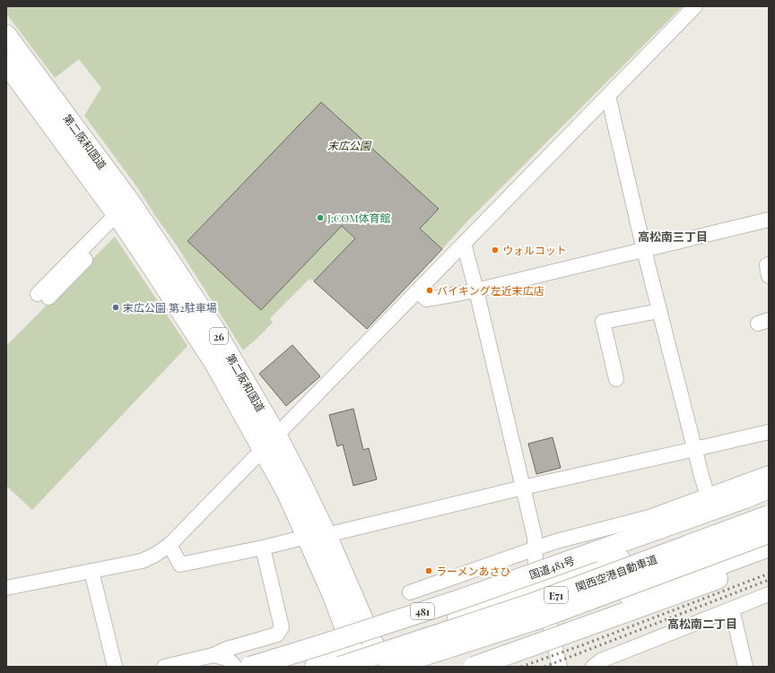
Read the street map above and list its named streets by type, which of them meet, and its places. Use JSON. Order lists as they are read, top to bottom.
{
  "streets": {
    "highway": [
      "第二阪和国道",
      "26",
      "国道481号",
      "関西空港自動車道",
      "E71",
      "481"
    ]
  },
  "crossings": [
    ["第二阪和国道", "481"]
  ],
  "districts": ["高松南三丁目", "高松南二丁目"],
  "parks": ["末広公園"],
  "places": [
    "J:COM体育館",
    "ウォルコット",
    "バイキング左近末広店",
    "末広公園 第2駐車場",
    "ラーメンあさひ"
  ]
}
